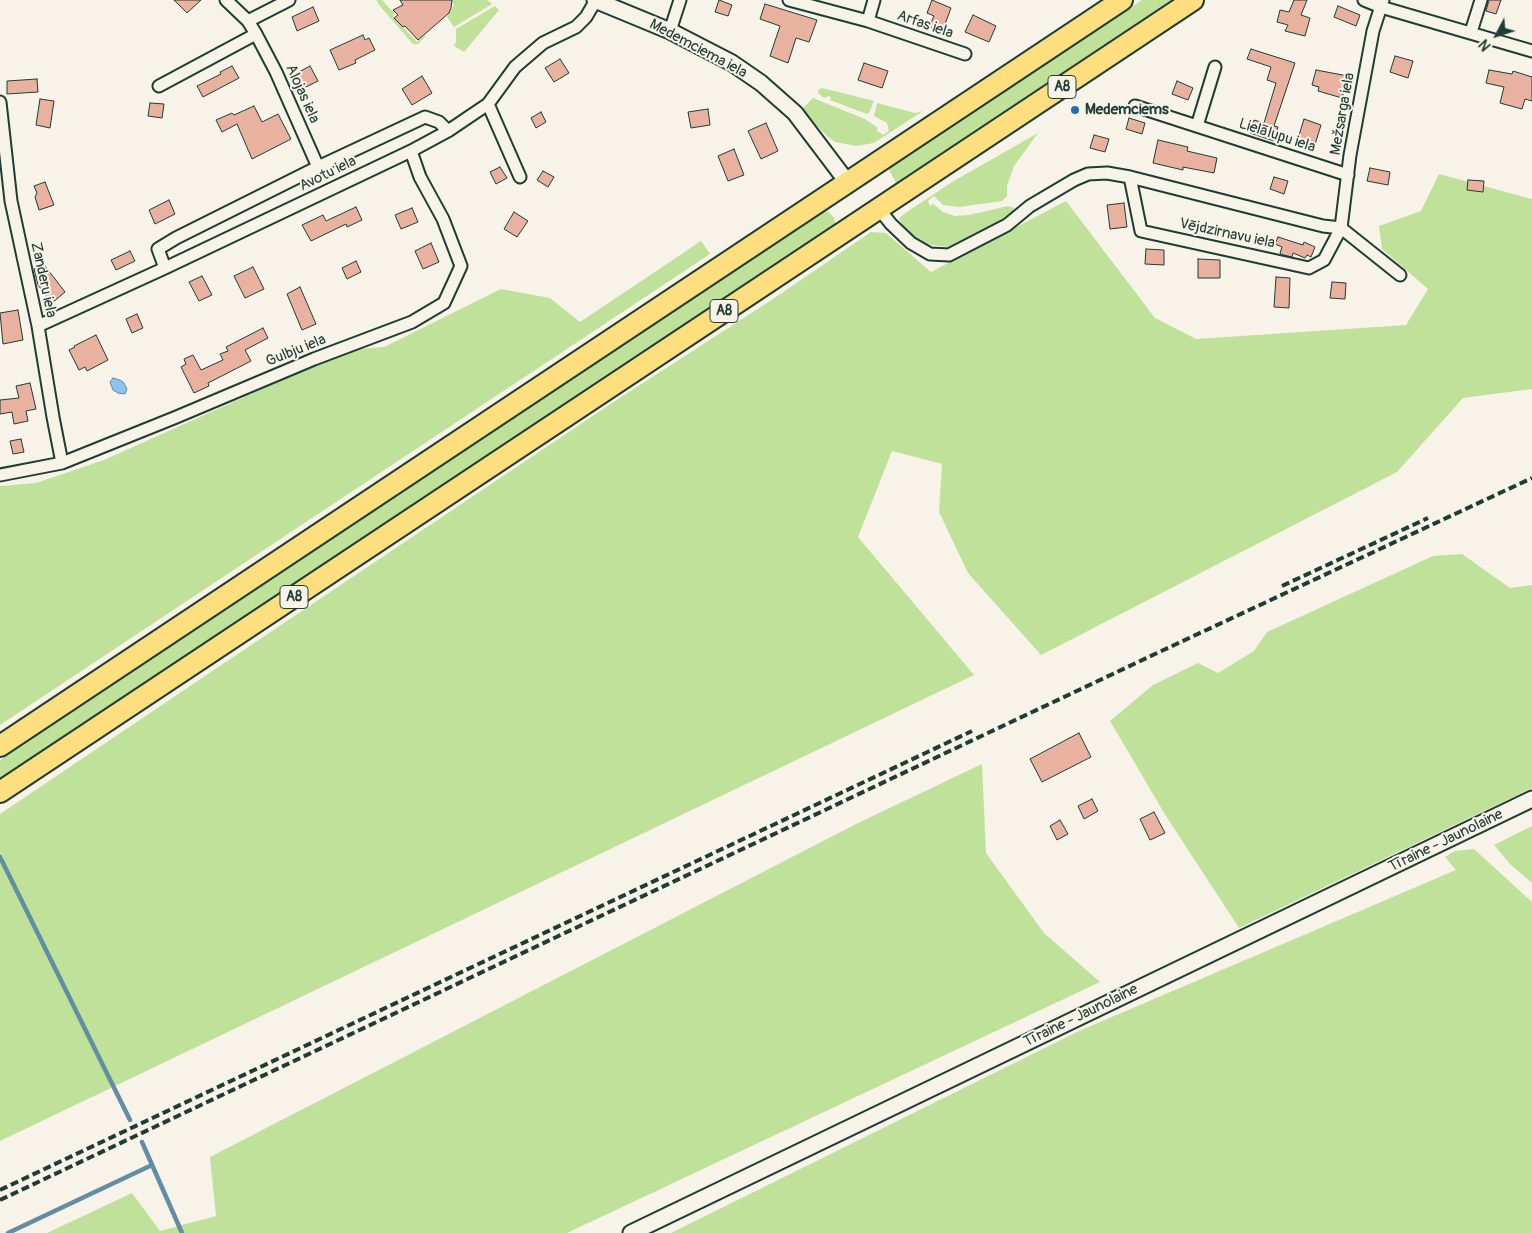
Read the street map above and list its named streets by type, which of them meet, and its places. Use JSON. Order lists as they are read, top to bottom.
{
  "streets": {
    "highway": ["A8"],
    "main road": ["Medemciema iela", "Tīraine - Jaunolaine"],
    "street": [
      "Arfas iela",
      "Alojas iela",
      "Mežsarga iela",
      "Lielālupu iela",
      "Avotu iela",
      "Vējdzirnavu iela",
      "Zanderu iela",
      "Gulbju iela"
    ]
  },
  "crossings": [
    ["Medemciema iela", "A8"],
    ["Medemciema iela", "Avotu iela"],
    ["Mežsarga iela", "Lielālupu iela"],
    ["Mežsarga iela", "Vējdzirnavu iela"],
    ["Avotu iela", "Zanderu iela"],
    ["Avotu iela", "Gulbju iela"],
    ["Zanderu iela", "Gulbju iela"]
  ],
  "places": ["Medemciems"],
  "north": "bottom left"
}
